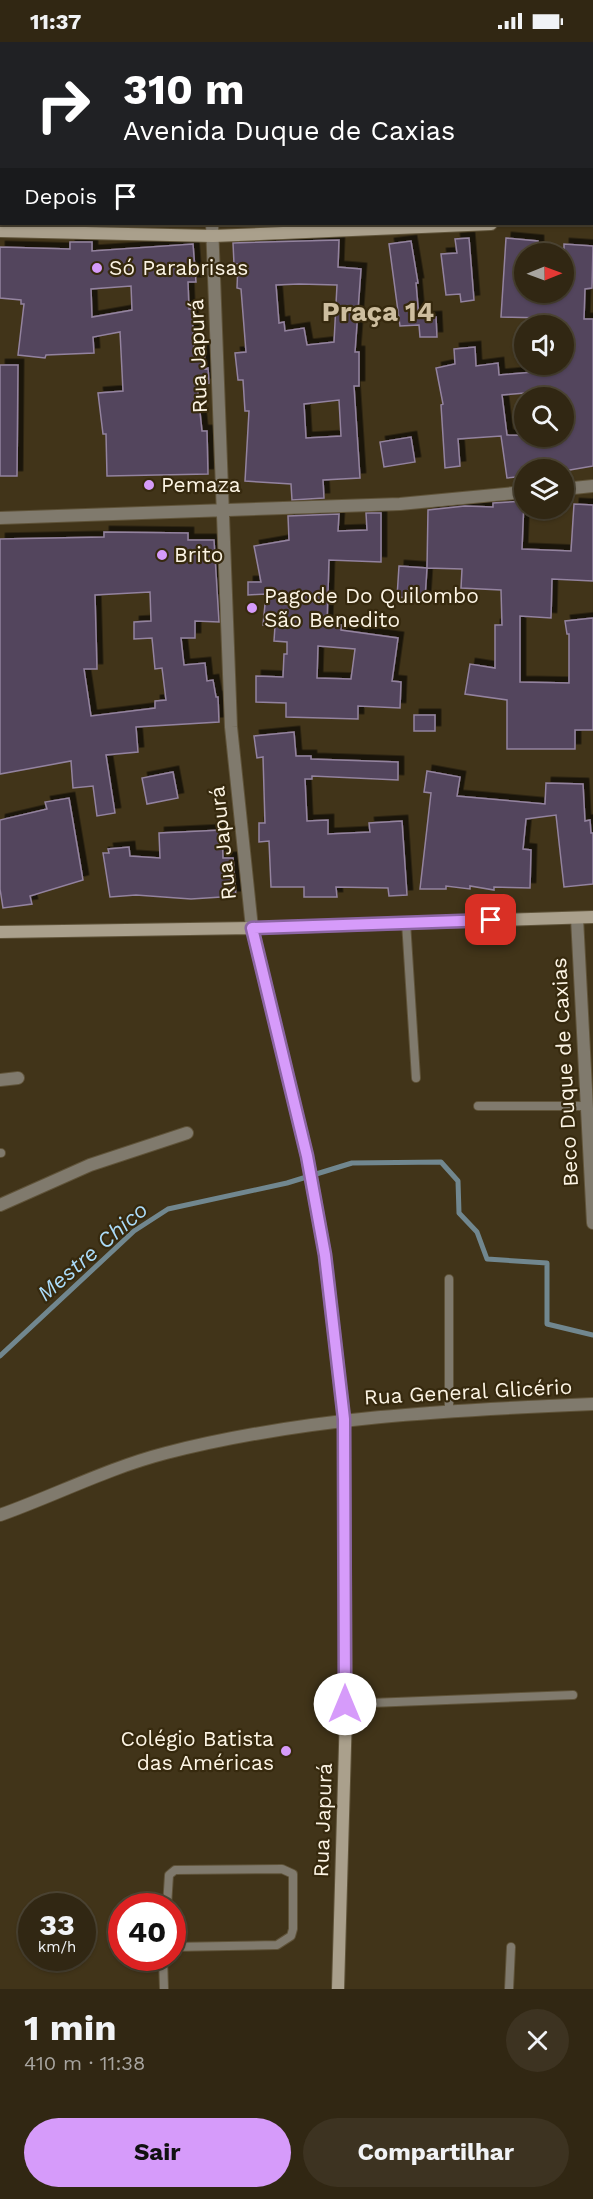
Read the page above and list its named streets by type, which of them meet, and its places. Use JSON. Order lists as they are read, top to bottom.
{
  "streets": {
    "street": ["Rua Japurá", "Beco Duque de Caxias", "Rua General Glicério"]
  },
  "crossings": [
    ["Rua Japurá", "Rua General Glicério"]
  ],
  "districts": ["Praça 14"],
  "water": ["Mestre Chico"],
  "places": [
    "Só Parabrisas",
    "Pemaza",
    "Brito",
    "Pagode Do Quilombo São Benedito",
    "Colégio Batista das Américas"
  ],
  "north": "right",
  "page": {
    "status": "11:37",
    "turn": ["310 m", "Avenida Duque de Caxias"],
    "then": "Depois",
    "speed": "33 km/h",
    "limit": "40",
    "heading": ["1 min", "410 m · 11:38"],
    "buttons": ["Sair", "Compartilhar"]
  }
}
